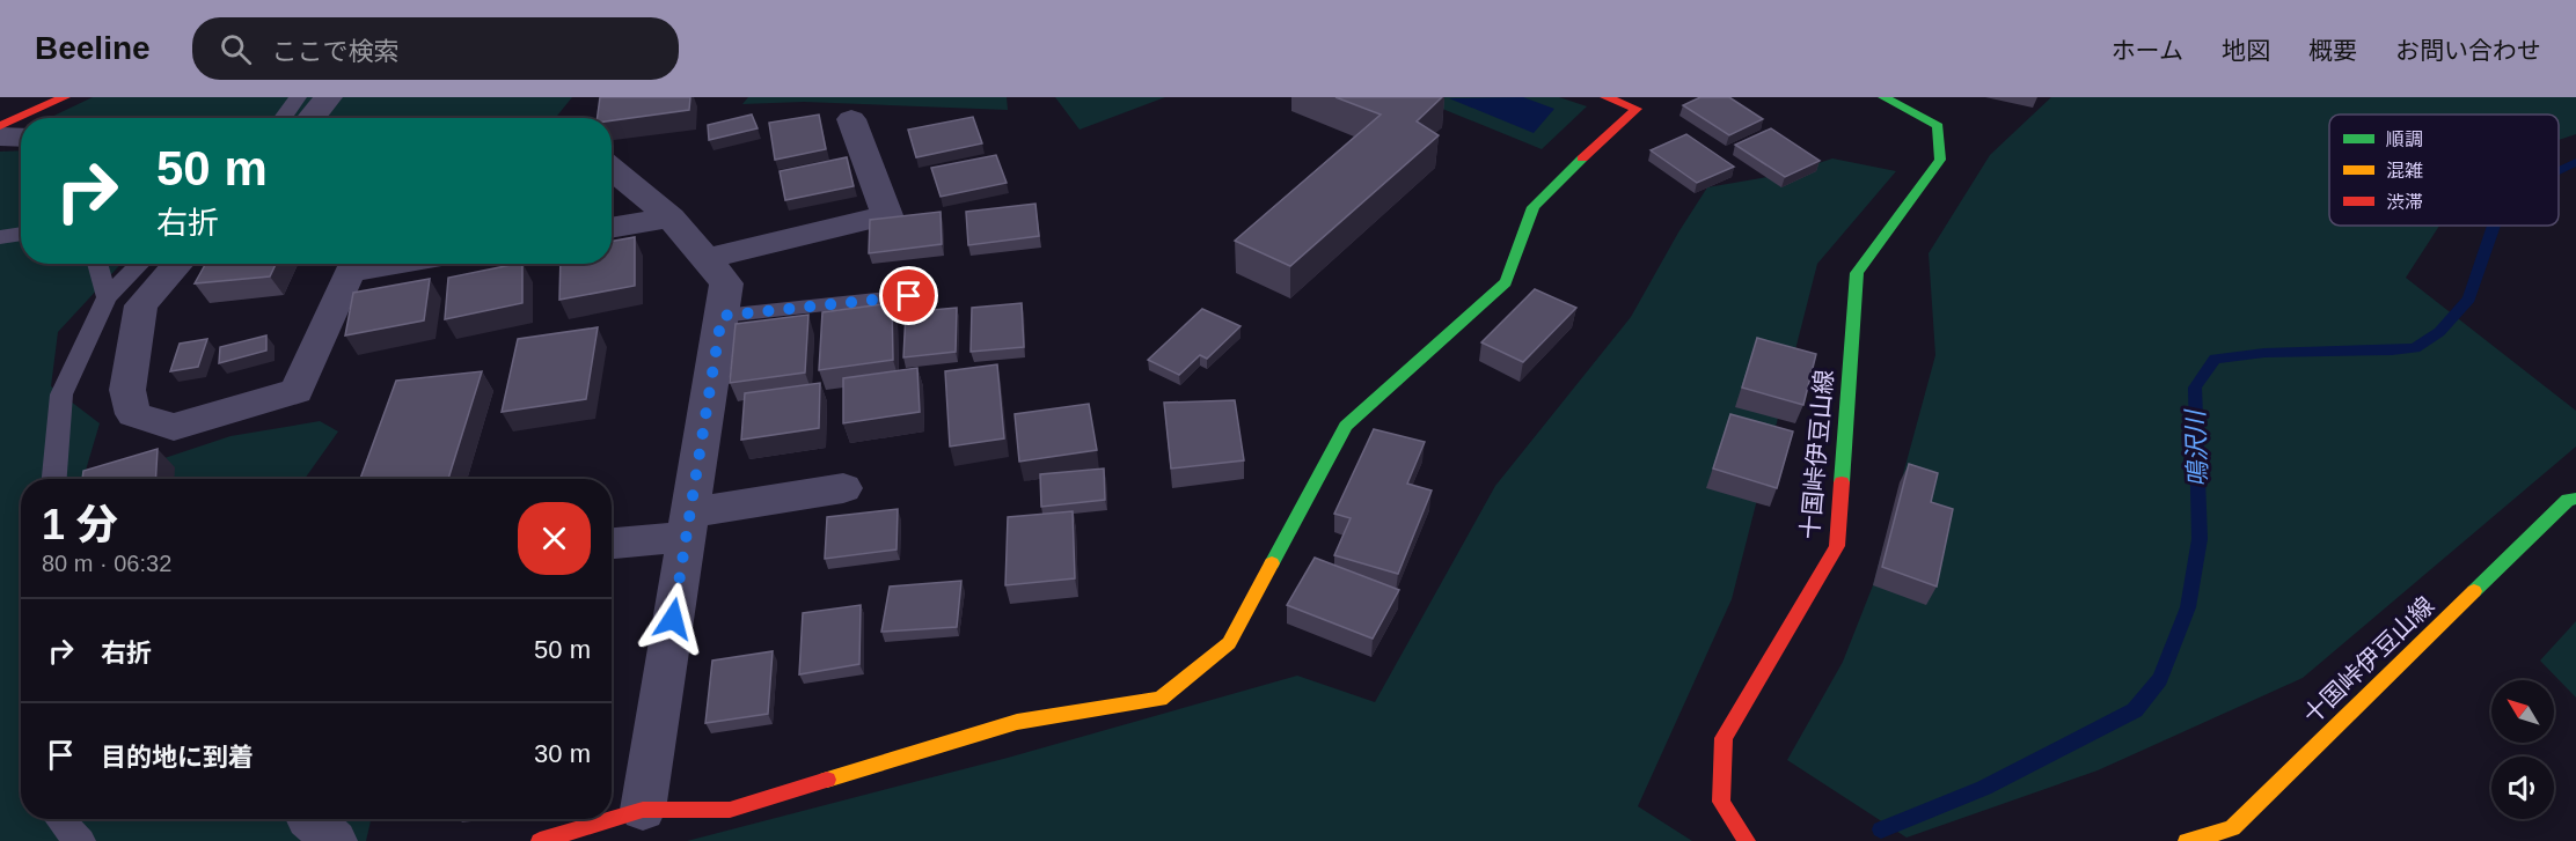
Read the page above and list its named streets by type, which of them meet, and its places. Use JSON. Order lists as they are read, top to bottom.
{
  "streets": {
    "main road": ["十国峠伊豆山線"]
  },
  "water": ["鳴沢川"],
  "legend": ["順調", "混雑", "渋滞"],
  "north": "top left",
  "page": {
    "header": "Beeline",
    "search": "ここで検索",
    "nav": [
      "ホーム",
      "地図",
      "概要",
      "お問い合わせ"
    ],
    "turn": ["50 m", "右折"],
    "heading": ["1 分", "80 m · 06:32"],
    "list": [
      {
        "name": "右折",
        "value": "50 m"
      },
      {
        "name": "目的地に到着",
        "value": "30 m"
      }
    ]
  }
}
